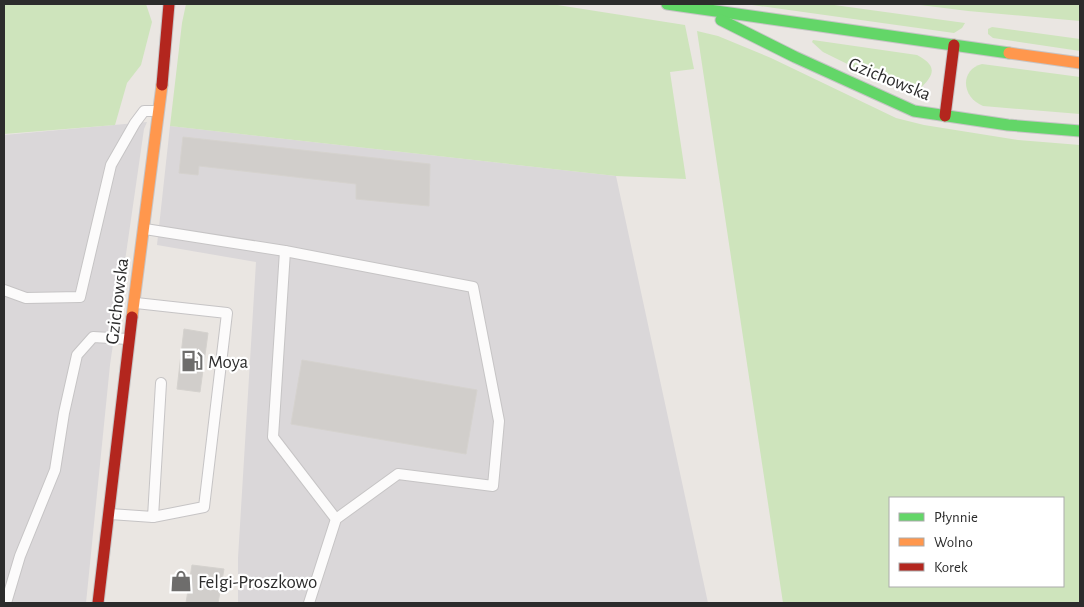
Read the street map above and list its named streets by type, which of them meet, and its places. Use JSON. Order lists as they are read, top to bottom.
{
  "streets": {
    "street": ["Gzichowska"]
  },
  "places": {
    "fuel station": ["Moya"],
    "shop": ["Felgi-Proszkowo"]
  },
  "legend": ["Płynnie", "Wolno", "Korek"]
}
